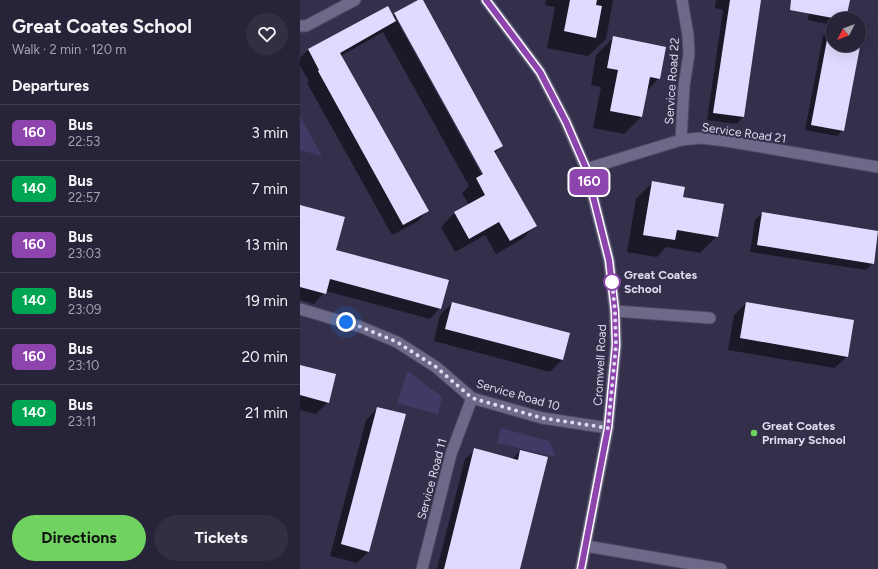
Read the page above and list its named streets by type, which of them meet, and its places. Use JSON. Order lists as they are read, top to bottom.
{
  "streets": {
    "street": [
      "Service Road 22",
      "Service Road 21",
      "Cromwell Road",
      "Service Road 10",
      "Service Road 11"
    ]
  },
  "crossings": [
    ["Service Road 22", "Service Road 21"],
    ["Service Road 21", "Cromwell Road"],
    ["Cromwell Road", "Service Road 10"],
    ["Service Road 10", "Service Road 11"]
  ],
  "places": ["Great Coates School", "Great Coates Primary School"],
  "lines": ["bus line 160"],
  "north": "bottom left",
  "page": {
    "heading": [
      ["Great Coates School", "Walk · 2 min · 120 m"],
      "Departures"
    ],
    "on_map": "160",
    "list": [
      {
        "mark": "160",
        "name": "Bus",
        "note": "22:53",
        "value": "3 min"
      },
      {
        "mark": "140",
        "name": "Bus",
        "note": "22:57",
        "value": "7 min"
      },
      {
        "mark": "160",
        "name": "Bus",
        "note": "23:03",
        "value": "13 min"
      },
      {
        "mark": "140",
        "name": "Bus",
        "note": "23:09",
        "value": "19 min"
      },
      {
        "mark": "160",
        "name": "Bus",
        "note": "23:10",
        "value": "20 min"
      },
      {
        "mark": "140",
        "name": "Bus",
        "note": "23:11",
        "value": "21 min"
      }
    ],
    "buttons": ["Directions", "Tickets"]
  }
}
